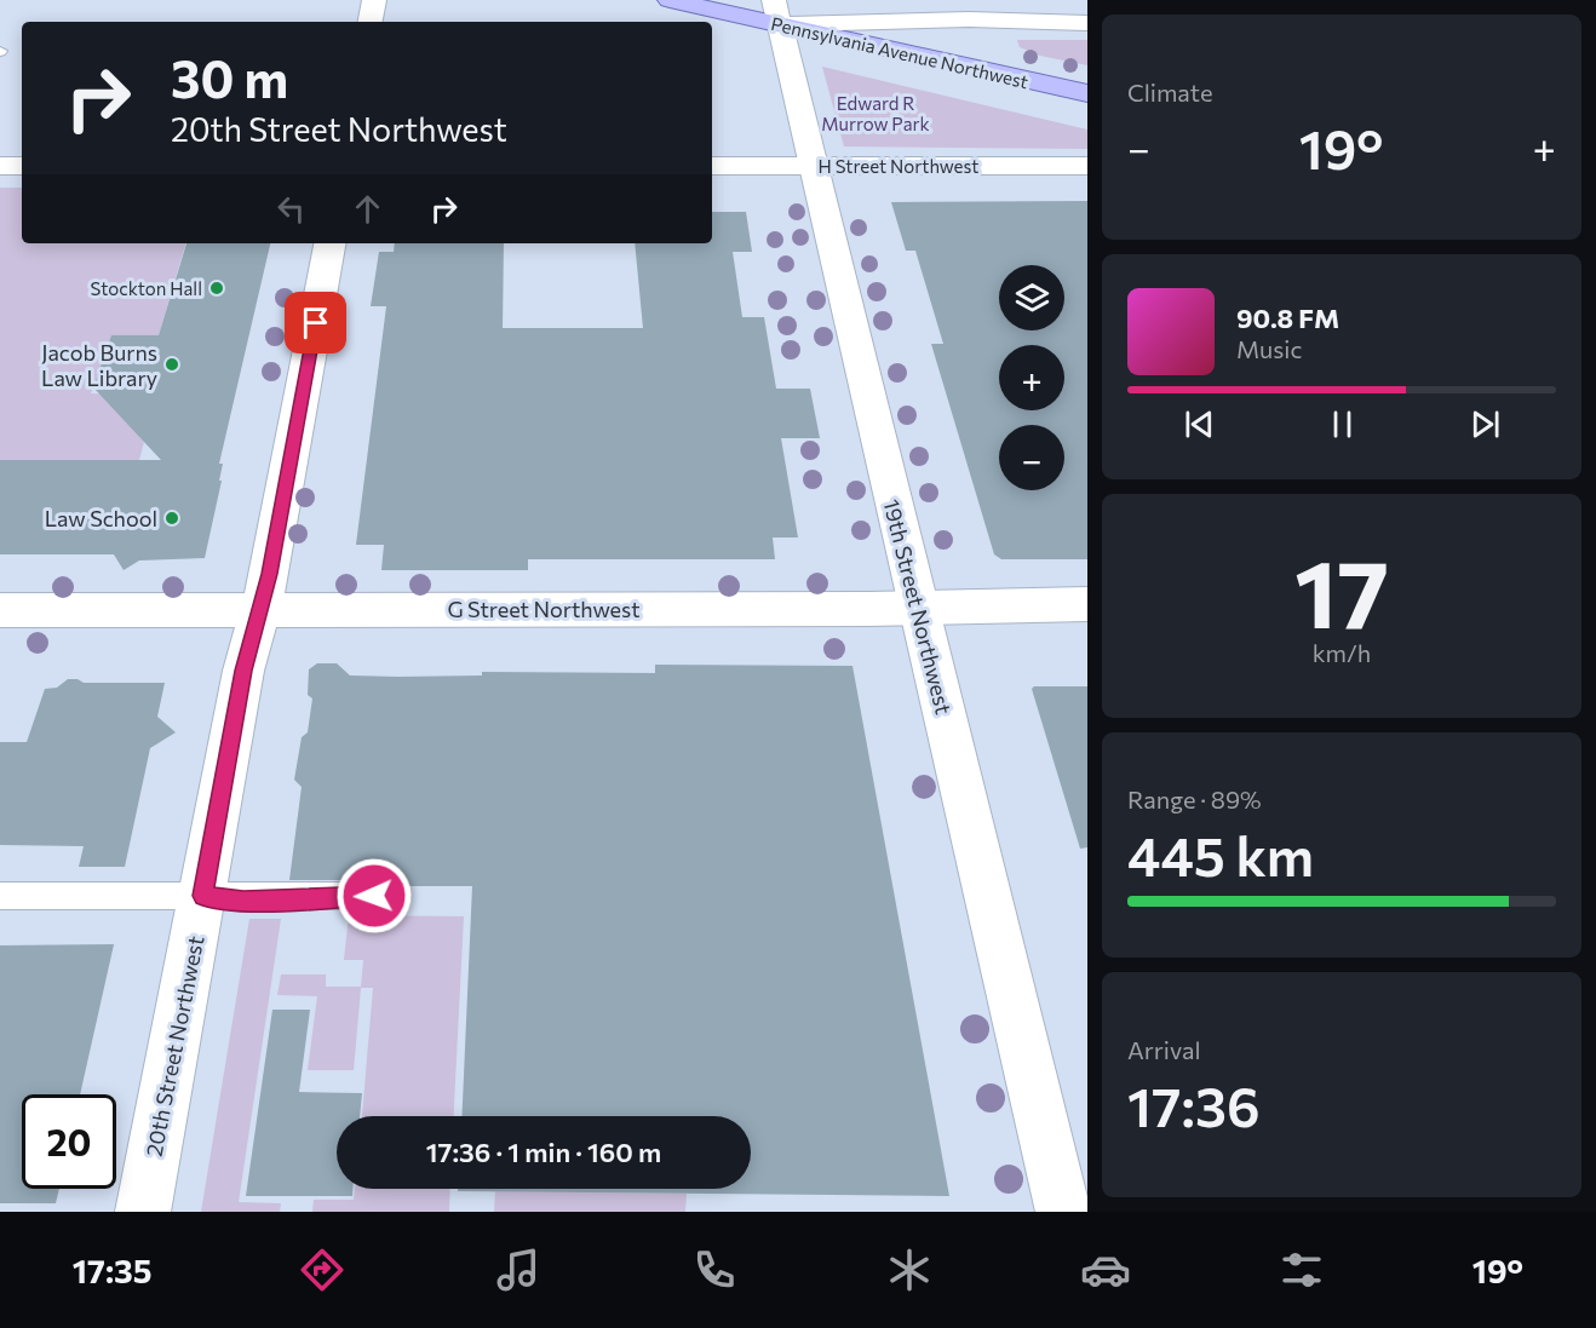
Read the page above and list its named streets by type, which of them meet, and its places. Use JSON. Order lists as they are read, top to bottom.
{
  "streets": {
    "main road": ["Pennsylvania Avenue Northwest"],
    "street": [
      "H Street Northwest",
      "19th Street Northwest",
      "G Street Northwest",
      "20th Street Northwest"
    ]
  },
  "crossings": [
    ["Pennsylvania Avenue Northwest", "19th Street Northwest"],
    ["H Street Northwest", "19th Street Northwest"],
    ["19th Street Northwest", "G Street Northwest"],
    ["G Street Northwest", "20th Street Northwest"]
  ],
  "parks": ["Edward R Murrow Park"],
  "places": ["Stockton Hall", "Jacob Burns Law Library", "Law School"],
  "page": {
    "tile": [
      "Climate",
      ["17", "km/h"],
      ["Range · 89%", "445 km"],
      ["Arrival", "17:36"]
    ],
    "turn": ["30 m", "20th Street Northwest"],
    "heat": ["−", "19°", "+"],
    "map_buttons": ["+", "−"],
    "song": ["90.8 FM", "Music"],
    "limit": "20",
    "trip": "17:36 · 1 min · 160 m",
    "tabs": ["17:35", "19°"]
  }
}
